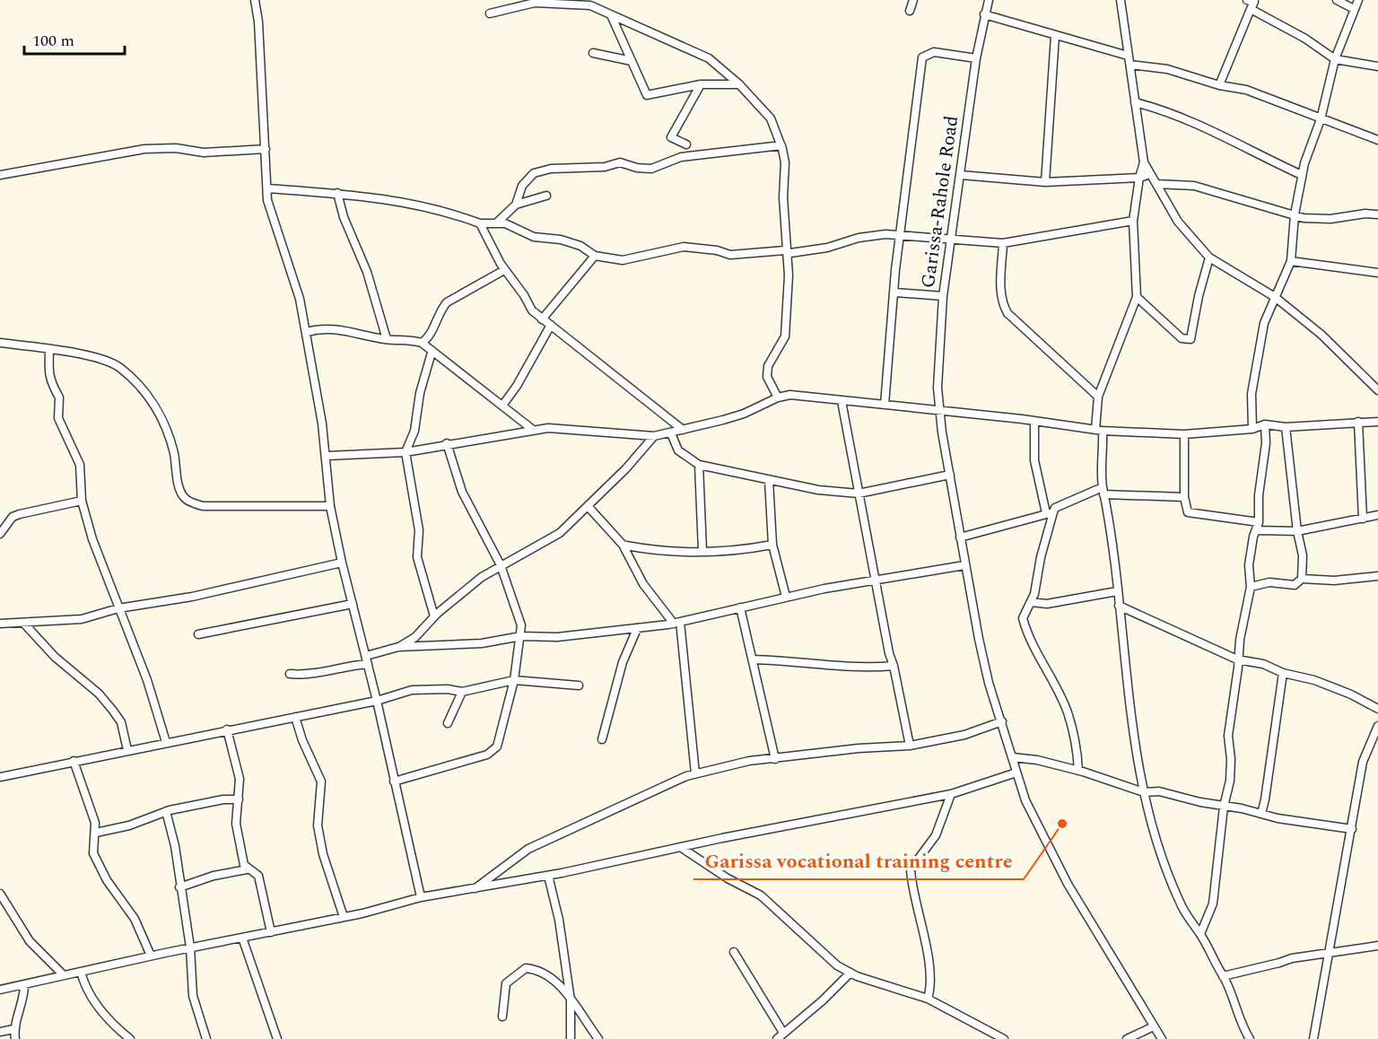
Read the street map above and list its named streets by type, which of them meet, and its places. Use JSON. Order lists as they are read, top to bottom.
{
  "streets": {
    "street": ["Garissa-Rahole Road"]
  },
  "places": ["Garissa vocational training centre"],
  "scale_bar": "100 m"
}
